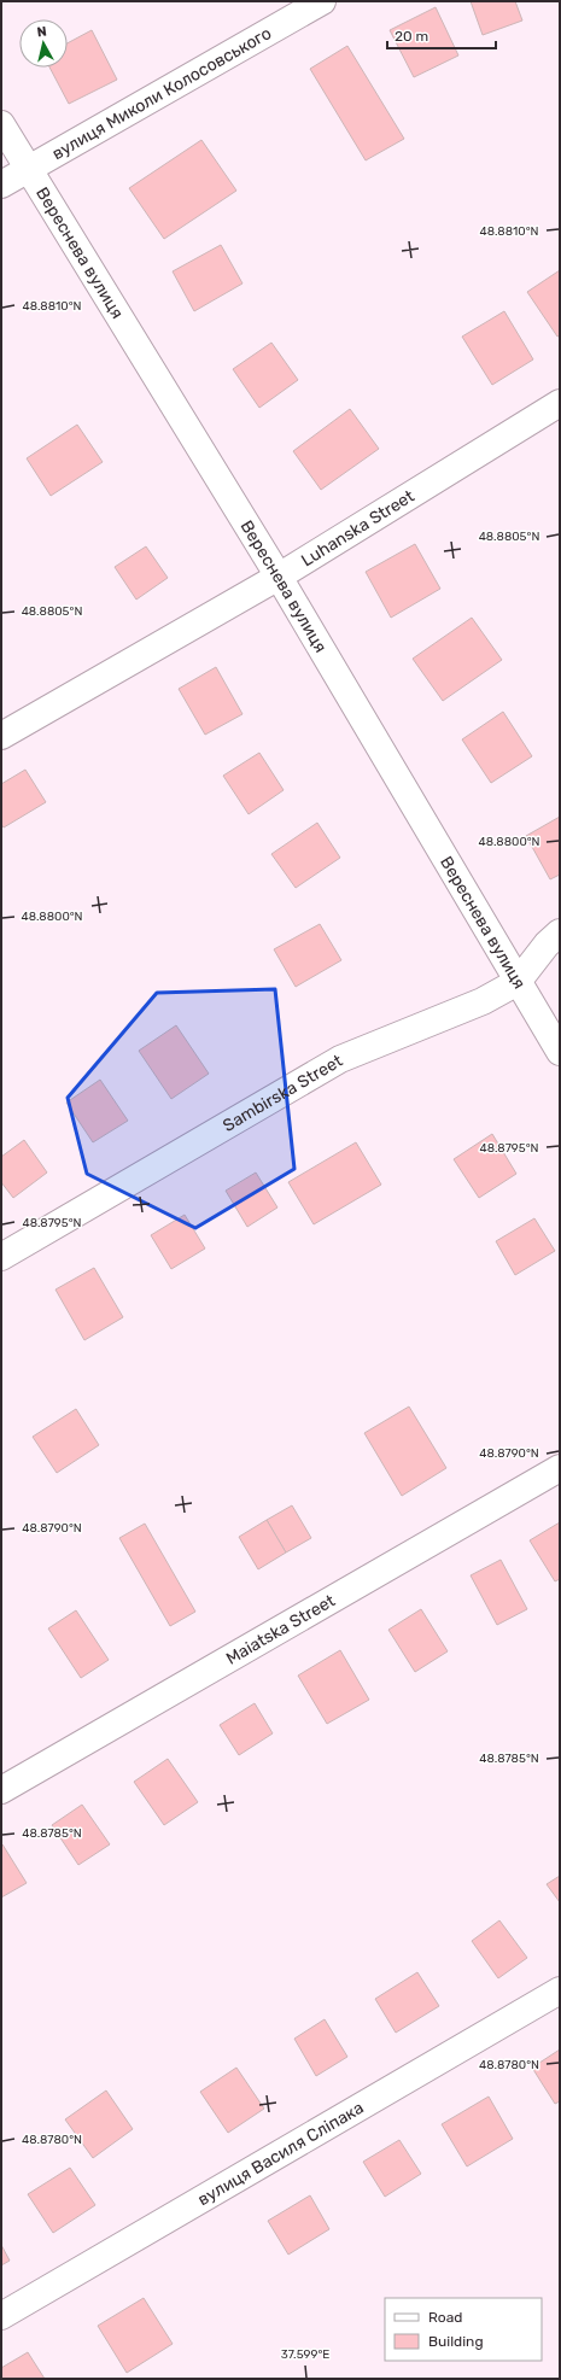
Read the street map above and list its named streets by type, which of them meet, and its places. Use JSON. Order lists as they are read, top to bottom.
{
  "streets": {
    "street": [
      "вулиця Миколи Колосовського",
      "Вереснева вулиця",
      "Luhanska Street",
      "Sambirska Street",
      "Maiatska Street",
      "вулиця Василя Сліпака"
    ]
  },
  "crossings": [
    ["вулиця Миколи Колосовського", "Вереснева вулиця"],
    ["Вереснева вулиця", "Luhanska Street"],
    ["Вереснева вулиця", "Sambirska Street"]
  ],
  "legend": ["Road", "Building"],
  "scale_bar": "20 m",
  "north": "top",
  "coordinates": [
    "48.8810°N",
    "48.8805°N",
    "48.8800°N",
    "48.8795°N",
    "48.8790°N",
    "48.8785°N",
    "48.8780°N",
    "37.599°E"
  ]
}
